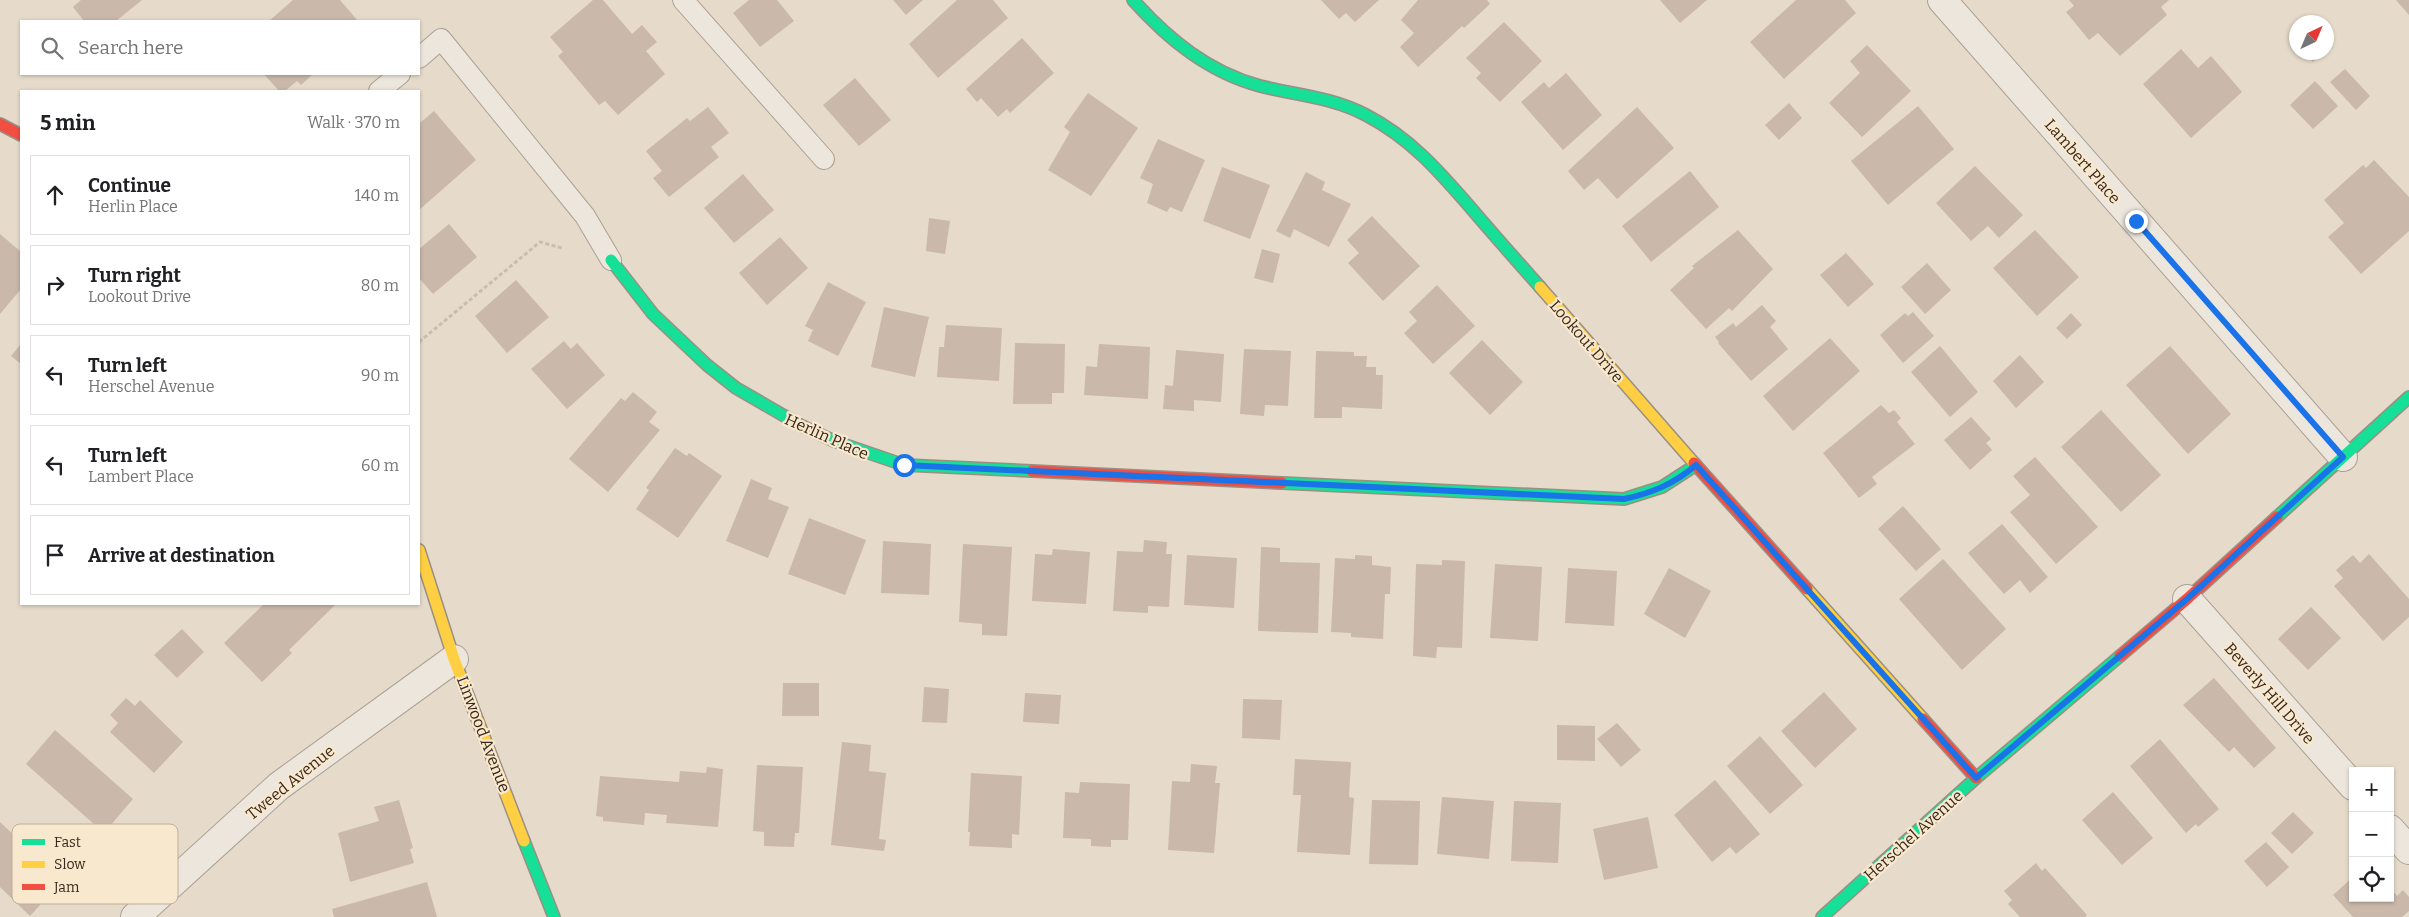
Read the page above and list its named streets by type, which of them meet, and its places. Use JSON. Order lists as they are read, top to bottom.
{
  "streets": {
    "street": [
      "Lambert Place",
      "Lookout Drive",
      "Herlin Place",
      "Beverly Hill Drive",
      "Linwood Avenue",
      "Tweed Avenue",
      "Herschel Avenue"
    ]
  },
  "crossings": [
    ["Lambert Place", "Herschel Avenue"],
    ["Lookout Drive", "Herlin Place"],
    ["Lookout Drive", "Herschel Avenue"],
    ["Beverly Hill Drive", "Herschel Avenue"],
    ["Linwood Avenue", "Tweed Avenue"]
  ],
  "legend": ["Fast", "Slow", "Jam"],
  "north": "top right",
  "page": {
    "search": "Search here",
    "heading": ["5 min", "Walk · 370 m"],
    "list": [
      ["Continue", "Herlin Place", "140 m"],
      ["Turn right", "Lookout Drive", "80 m"],
      ["Turn left", "Herschel Avenue", "90 m"],
      ["Turn left", "Lambert Place", "60 m"],
      "Arrive at destination"
    ],
    "map_buttons": ["+", "−"]
  }
}
